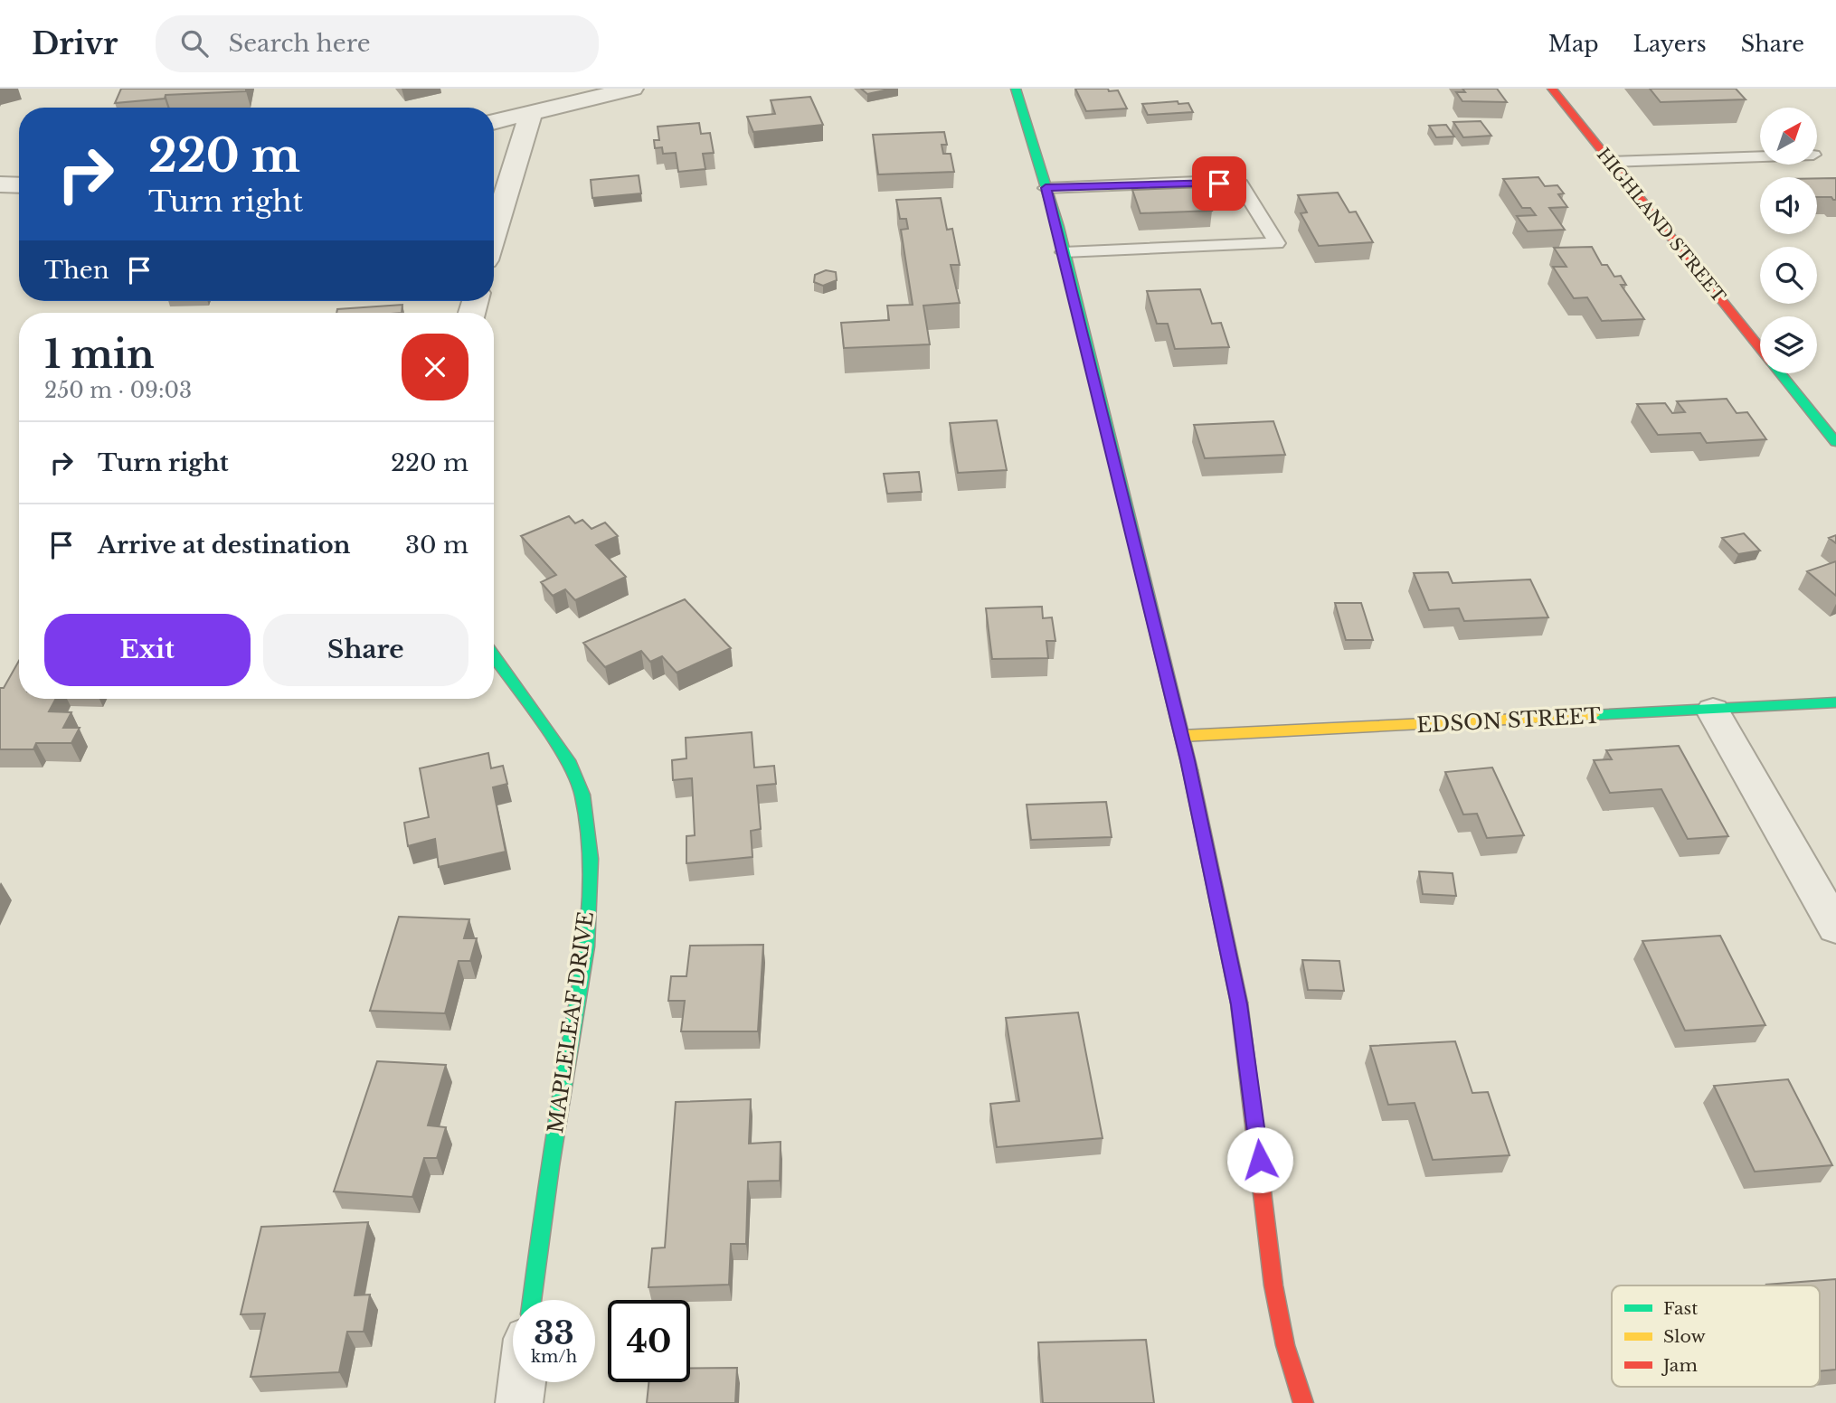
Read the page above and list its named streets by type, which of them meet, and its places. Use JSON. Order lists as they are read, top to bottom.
{
  "streets": {
    "street": ["HIGHLAND STREET", "EDSON STREET", "MAPLELEAF DRIVE"]
  },
  "legend": ["Fast", "Slow", "Jam"],
  "north": "top right",
  "page": {
    "header": "Drivr",
    "search": "Search here",
    "nav": ["Map", "Layers", "Share"],
    "turn": ["220 m", "Turn right"],
    "then": "Then",
    "heading": ["1 min", "250 m · 09:03"],
    "list": [
      {
        "name": "Turn right",
        "value": "220 m"
      },
      {
        "name": "Arrive at destination",
        "value": "30 m"
      }
    ],
    "buttons": ["Exit", "Share"],
    "speed": "33 km/h",
    "limit": "40"
  }
}
